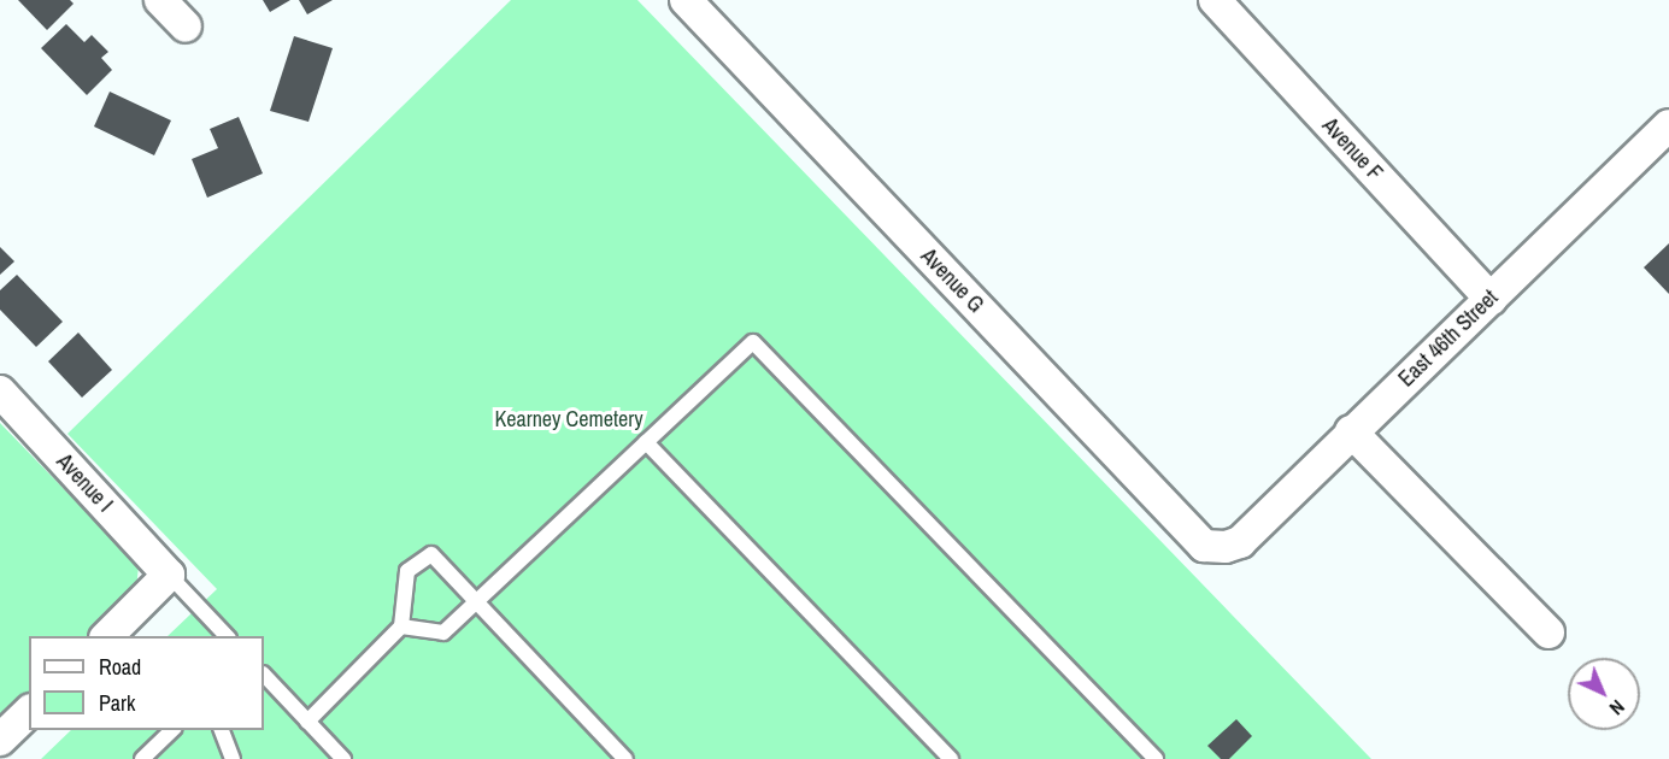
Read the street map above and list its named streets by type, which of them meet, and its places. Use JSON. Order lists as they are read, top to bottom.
{
  "streets": {
    "street": [
      "Avenue F",
      "Avenue G",
      "East 46th Street",
      "Avenue I"
    ]
  },
  "crossings": [
    ["Avenue F", "East 46th Street"],
    ["Avenue G", "East 46th Street"]
  ],
  "parks": ["Kearney Cemetery"],
  "legend": ["Road", "Park"],
  "north": "bottom right"
}
